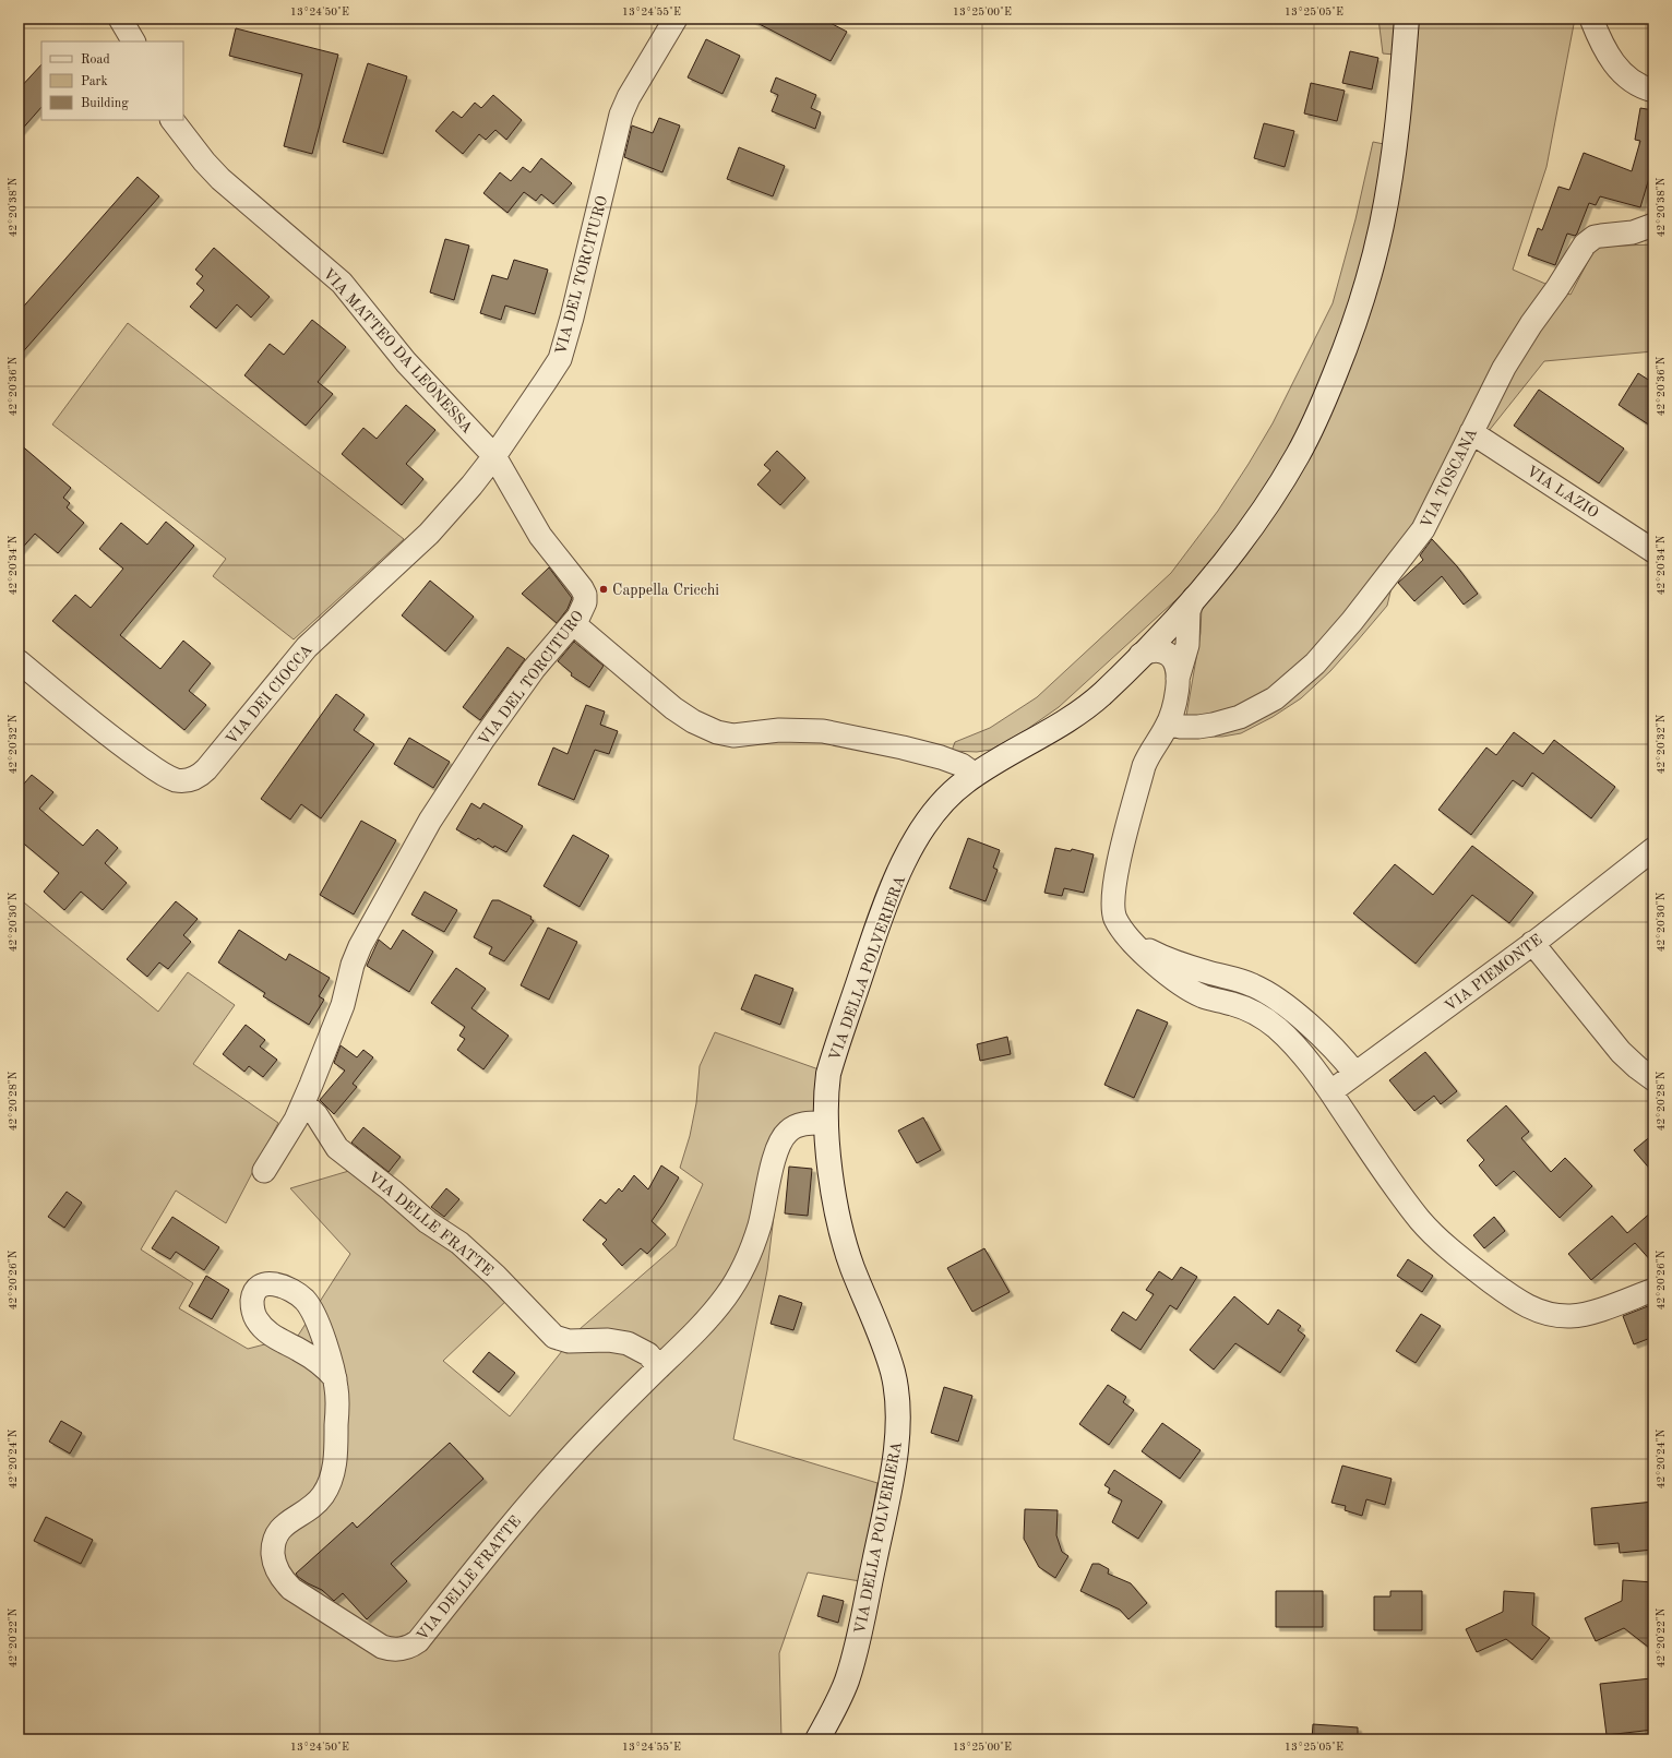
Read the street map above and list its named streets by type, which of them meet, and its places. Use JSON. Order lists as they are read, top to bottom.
{
  "streets": {
    "main road": ["VIA DELLA POLVERIERA"],
    "street": [
      "VIA DEL TORCITURO",
      "VIA MATTEO DA LEONESSA",
      "VIA TOSCANA",
      "VIA LAZIO",
      "VIA DEI CIOCCA",
      "VIA PIEMONTE",
      "VIA DELLE FRATTE"
    ]
  },
  "crossings": [
    ["VIA DEL TORCITURO", "VIA MATTEO DA LEONESSA"],
    ["VIA DEL TORCITURO", "VIA DEI CIOCCA"],
    ["VIA DEL TORCITURO", "VIA DELLE FRATTE"],
    ["VIA MATTEO DA LEONESSA", "VIA DEI CIOCCA"],
    ["VIA TOSCANA", "VIA LAZIO"],
    ["VIA DELLA POLVERIERA", "VIA DELLE FRATTE"]
  ],
  "places": ["Cappella Cricchi"],
  "legend": ["Road", "Park", "Building"],
  "coordinates": [
    "13°24'50\"E",
    "13°24'55\"E",
    "13°25'00\"E",
    "13°25'05\"E",
    "42°20'38\"N",
    "42°20'36\"N",
    "42°20'34\"N",
    "42°20'32\"N",
    "42°20'30\"N",
    "42°20'28\"N",
    "42°20'26\"N",
    "42°20'24\"N",
    "42°20'22\"N"
  ]
}
